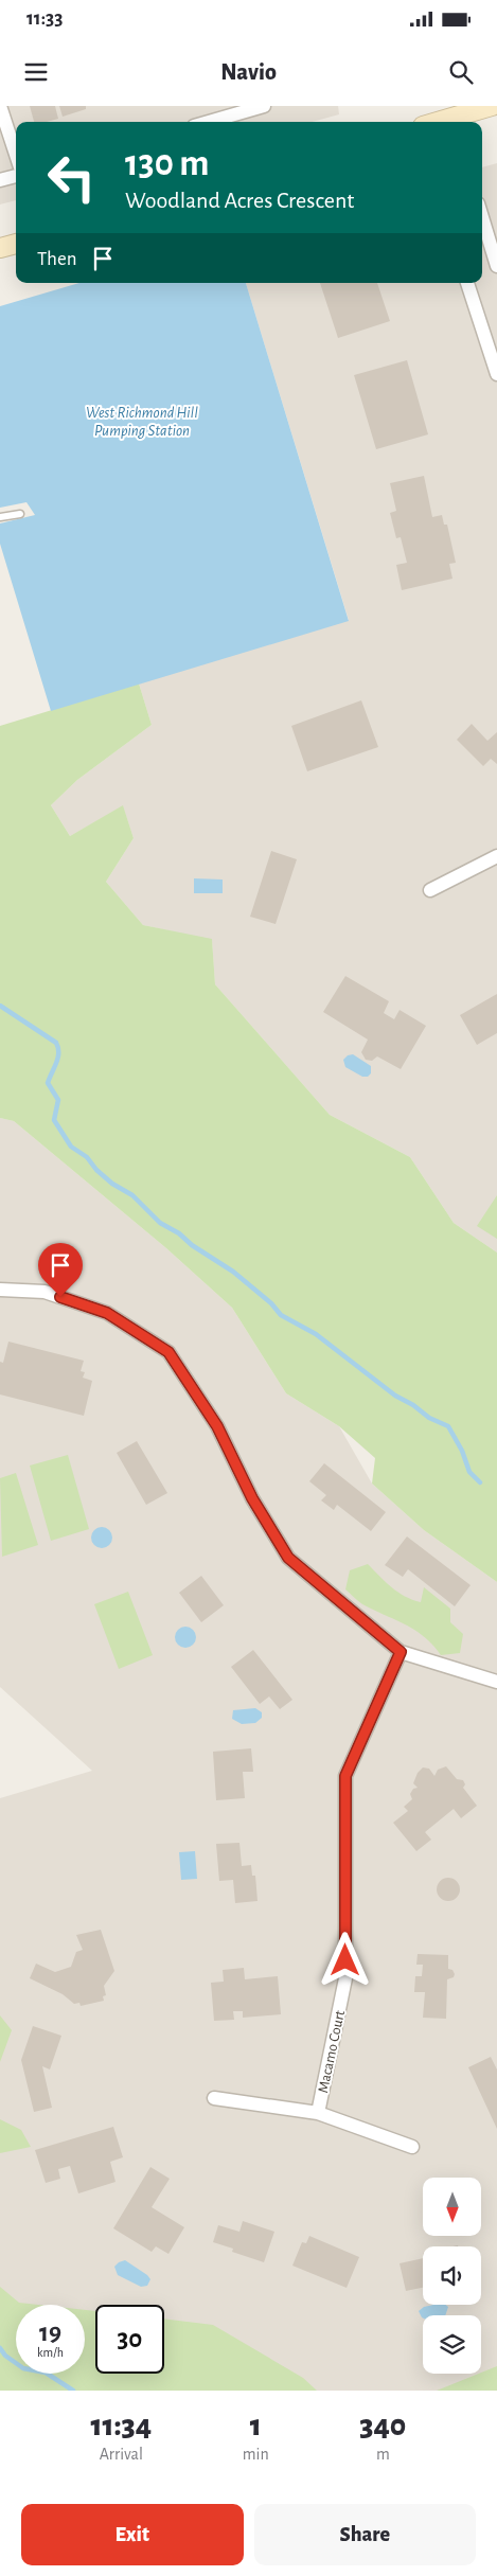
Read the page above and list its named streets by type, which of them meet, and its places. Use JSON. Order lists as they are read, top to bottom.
{
  "streets": {
    "street": ["Macamo Court"]
  },
  "water": ["West Richmond Hill Pumping Station"],
  "north": "bottom",
  "page": {
    "status": "11:33",
    "header": "Navio",
    "turn": ["130 m", "Woodland Acres Crescent"],
    "then": "Then",
    "speed": "19 km/h",
    "limit": "30",
    "eta": [
      "11:34",
      "Arrival",
      "1",
      "min",
      "340",
      "m"
    ],
    "buttons": ["Exit", "Share"]
  }
}
